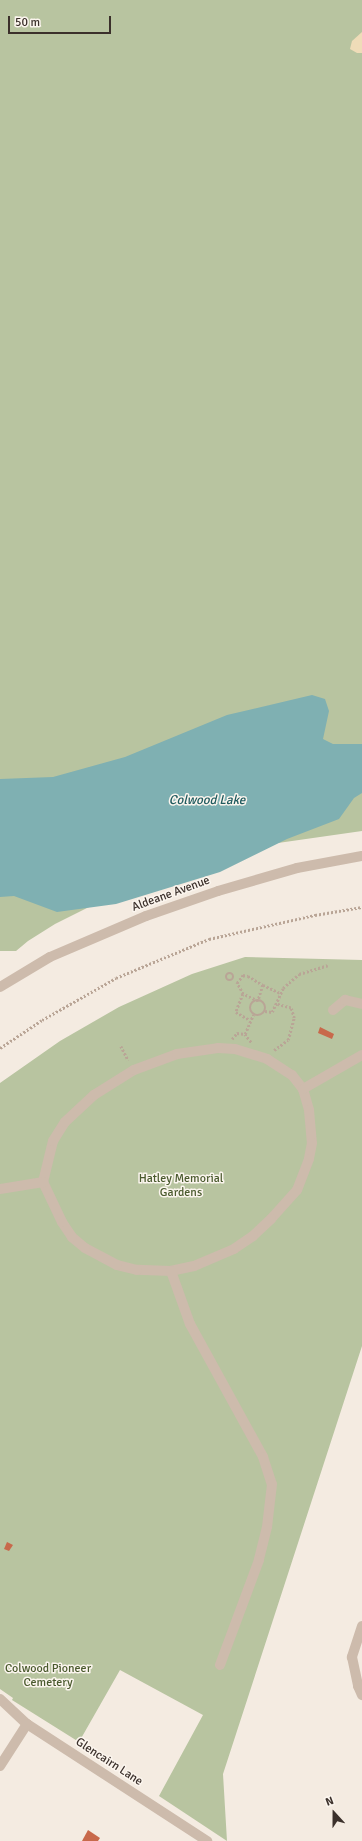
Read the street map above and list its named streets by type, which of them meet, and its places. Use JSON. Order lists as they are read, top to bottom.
{
  "streets": {
    "street": ["Aldeane Avenue", "Glencairn Lane"]
  },
  "water": ["Colwood Lake"],
  "parks": ["Hatley Memorial Gardens", "Colwood Pioneer Cemetery"],
  "scale_bar": "50 m",
  "north": "top"
}
